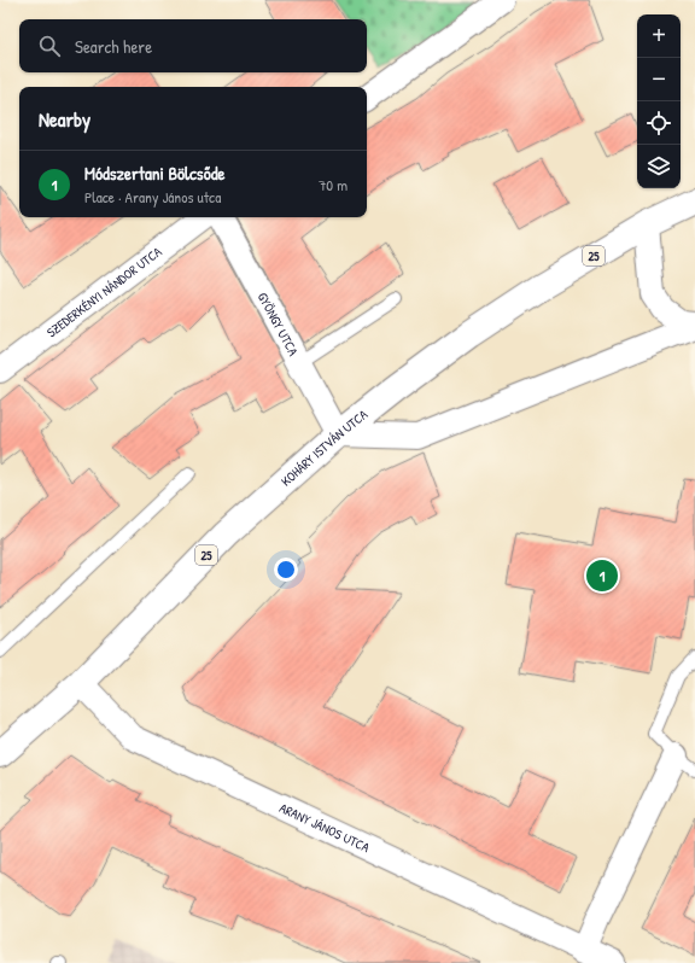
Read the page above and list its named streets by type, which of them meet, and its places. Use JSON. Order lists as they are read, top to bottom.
{
  "streets": {
    "main road": ["25", "KOHÁRY ISTVÁN UTCA"],
    "street": ["SZEDERKÉNYI NÁNDOR UTCA", "GYÖNGY UTCA", "ARANY JÁNOS UTCA"]
  },
  "crossings": [
    ["GYÖNGY UTCA", "KOHÁRY ISTVÁN UTCA"],
    ["KOHÁRY ISTVÁN UTCA", "ARANY JÁNOS UTCA"]
  ],
  "page": {
    "map_buttons": ["+", "−"],
    "search": "Search here",
    "heading": "Nearby",
    "list": [
      {
        "mark": "1",
        "name": "Módszertani Bölcsőde",
        "note": "Place · Arany János utca",
        "value": "70 m"
      }
    ],
    "pins": "1"
  }
}
